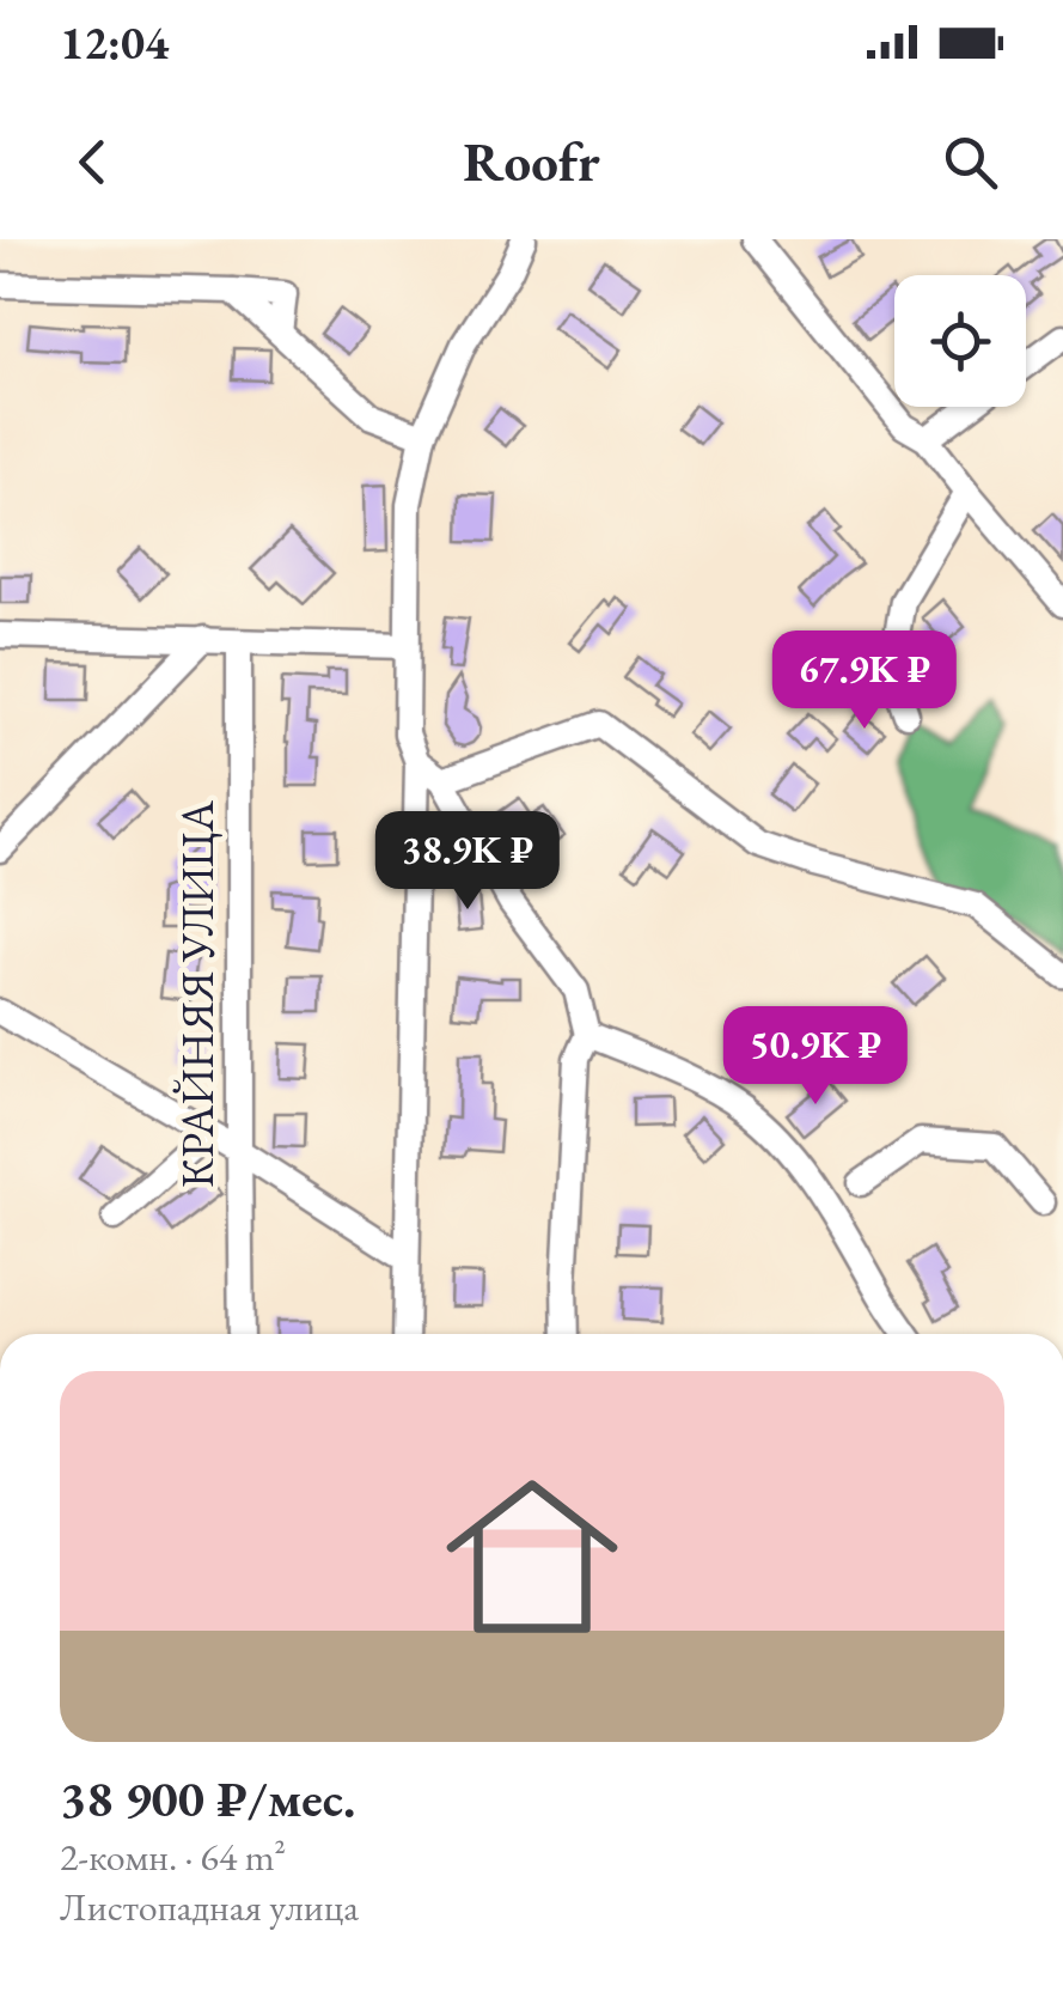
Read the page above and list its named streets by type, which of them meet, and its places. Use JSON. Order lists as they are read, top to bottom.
{
  "streets": {
    "street": ["КРАЙНЯЯ УЛИЦА"]
  },
  "page": {
    "status": "12:04",
    "header": "Roofr",
    "price": ["67.9K ₽", "38.9K ₽", "50.9K ₽"],
    "list": [
      {
        "name": "38 900 ₽/мес.",
        "note": "2-комн. · 64 m² · Листопадная улица"
      }
    ]
  }
}
